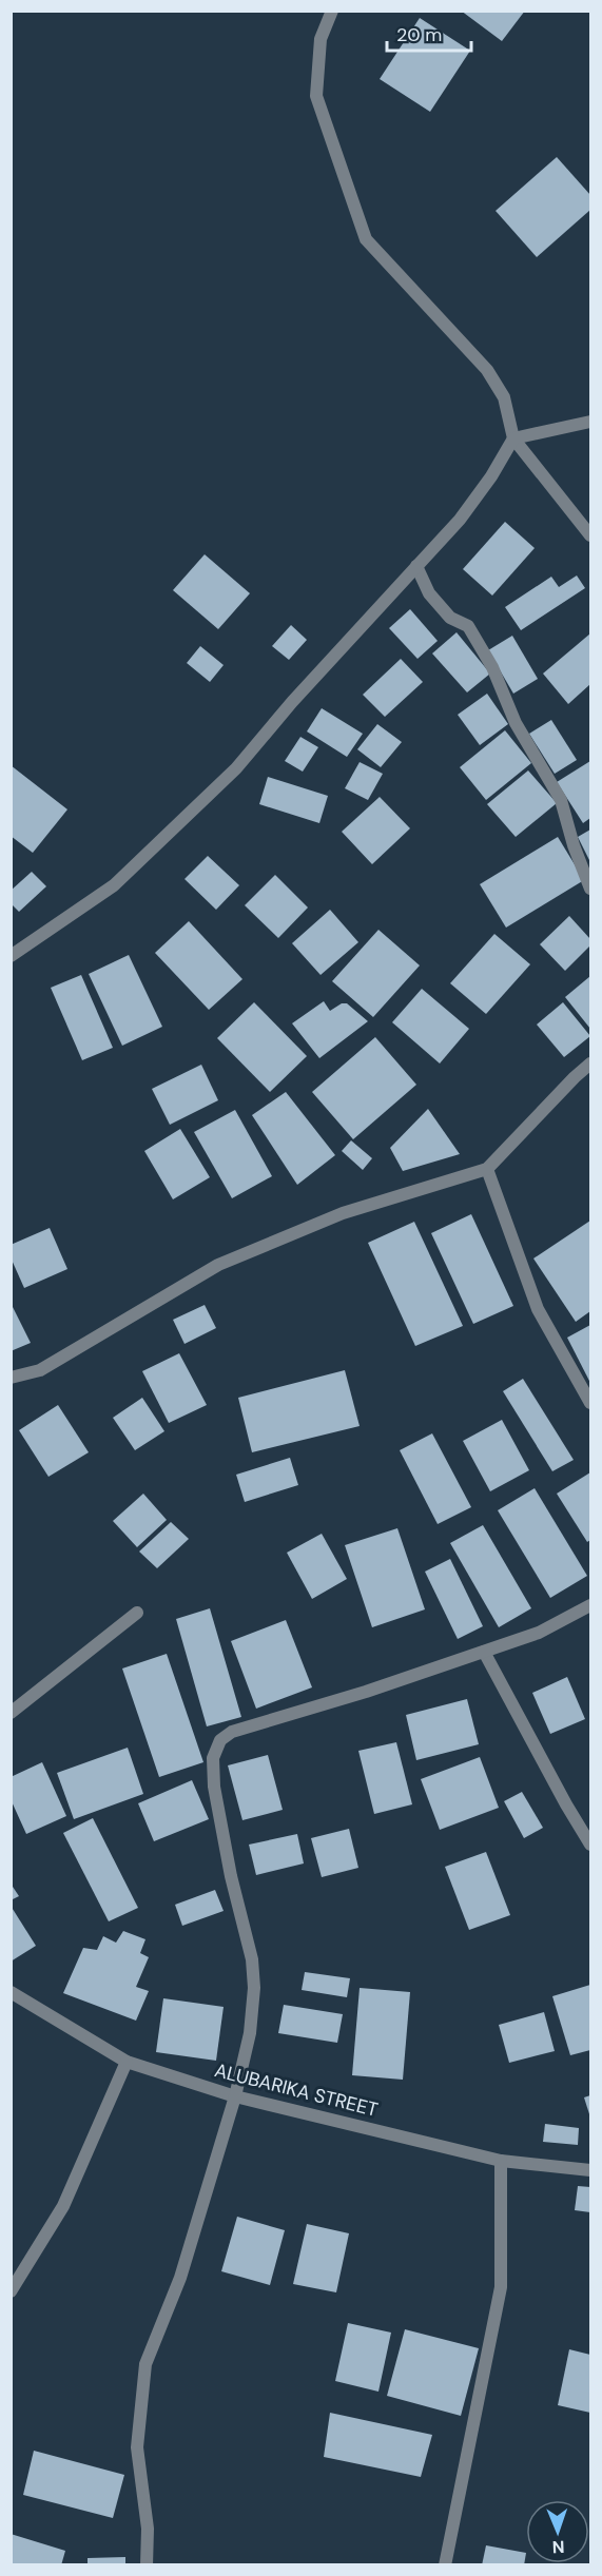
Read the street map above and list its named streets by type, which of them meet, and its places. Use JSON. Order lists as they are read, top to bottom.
{
  "streets": {
    "street": ["ALUBARIKA STREET"]
  },
  "scale_bar": "20 m",
  "north": "bottom"
}
